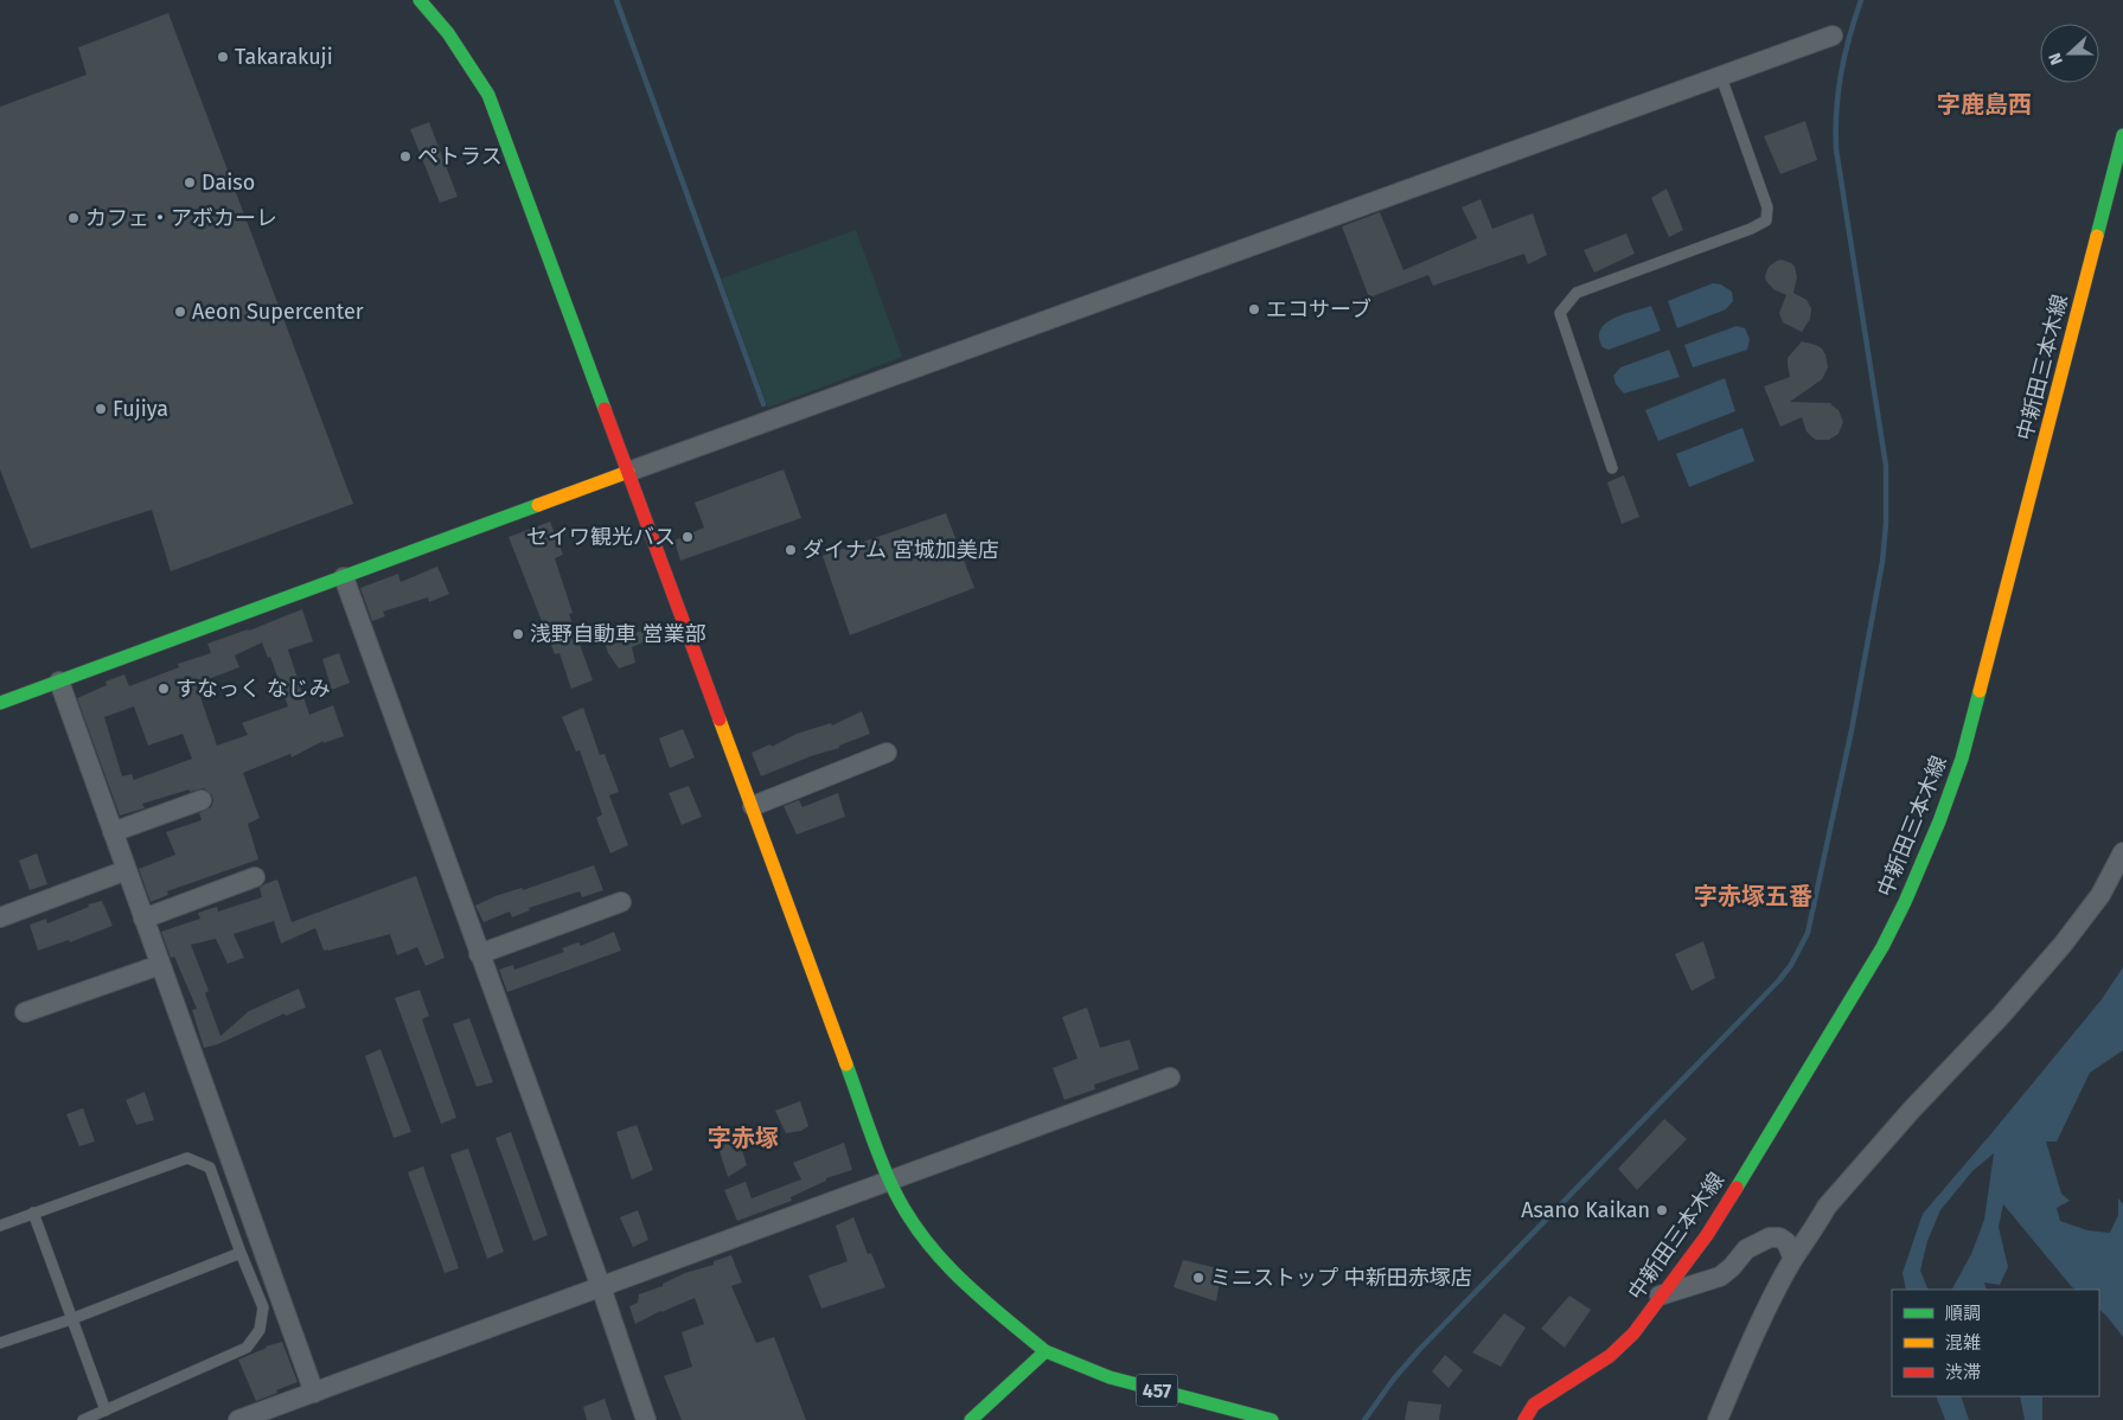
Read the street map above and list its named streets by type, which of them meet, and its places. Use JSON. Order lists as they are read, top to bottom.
{
  "streets": {
    "main road": ["中新田三本木線", "457"]
  },
  "districts": ["字鹿島西", "字赤塚五番", "字赤塚"],
  "places": [
    "Takarakuji",
    "ペトラス",
    "Daiso",
    "カフェ・アボカーレ",
    "エコサーブ",
    "Aeon Supercenter",
    "Fujiya",
    "セイワ観光バス",
    "ダイナム 宮城加美店",
    "浅野自動車 営業部",
    "すなっく なじみ",
    "Asano Kaikan",
    "ミニストップ 中新田赤塚店"
  ],
  "legend": ["順調", "混雑", "渋滞"],
  "north": "left"
}
